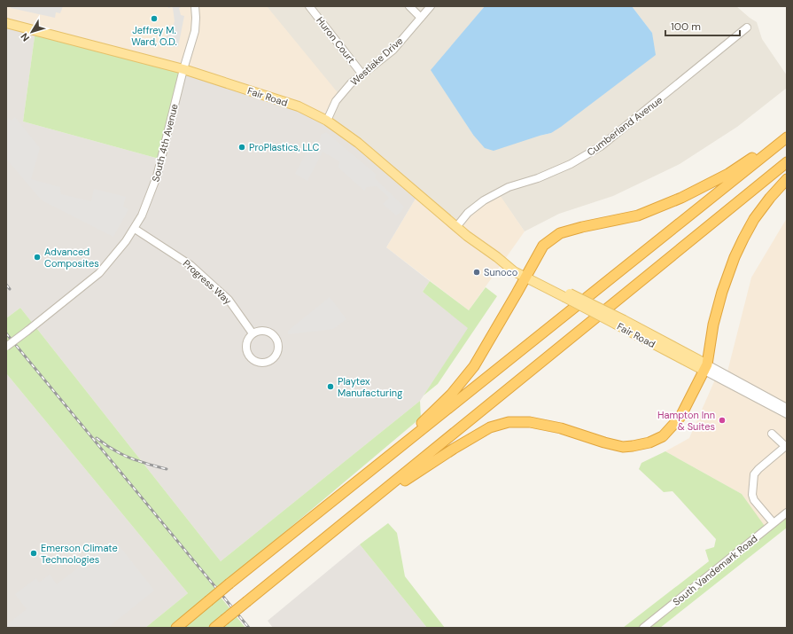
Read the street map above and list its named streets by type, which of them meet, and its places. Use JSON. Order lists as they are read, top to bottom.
{
  "streets": {
    "main road": ["Fair Road"],
    "street": [
      "Huron Court",
      "Westlake Drive",
      "Cumberland Avenue",
      "South 4th Avenue",
      "Progress Way",
      "South Vandemark Road"
    ]
  },
  "crossings": [
    ["Huron Court", "Westlake Drive"],
    ["Westlake Drive", "Fair Road"],
    ["Fair Road", "Cumberland Avenue"],
    ["Fair Road", "South 4th Avenue"],
    ["South 4th Avenue", "Progress Way"]
  ],
  "places": [
    "Jeffrey M. Ward, O.D.",
    "ProPlastics, LLC",
    "Advanced Composites",
    "Sunoco",
    "Playtex Manufacturing",
    "Hampton Inn & Suites",
    "Emerson Climate Technologies"
  ],
  "scale_bar": "100 m",
  "north": "bottom left"
}
